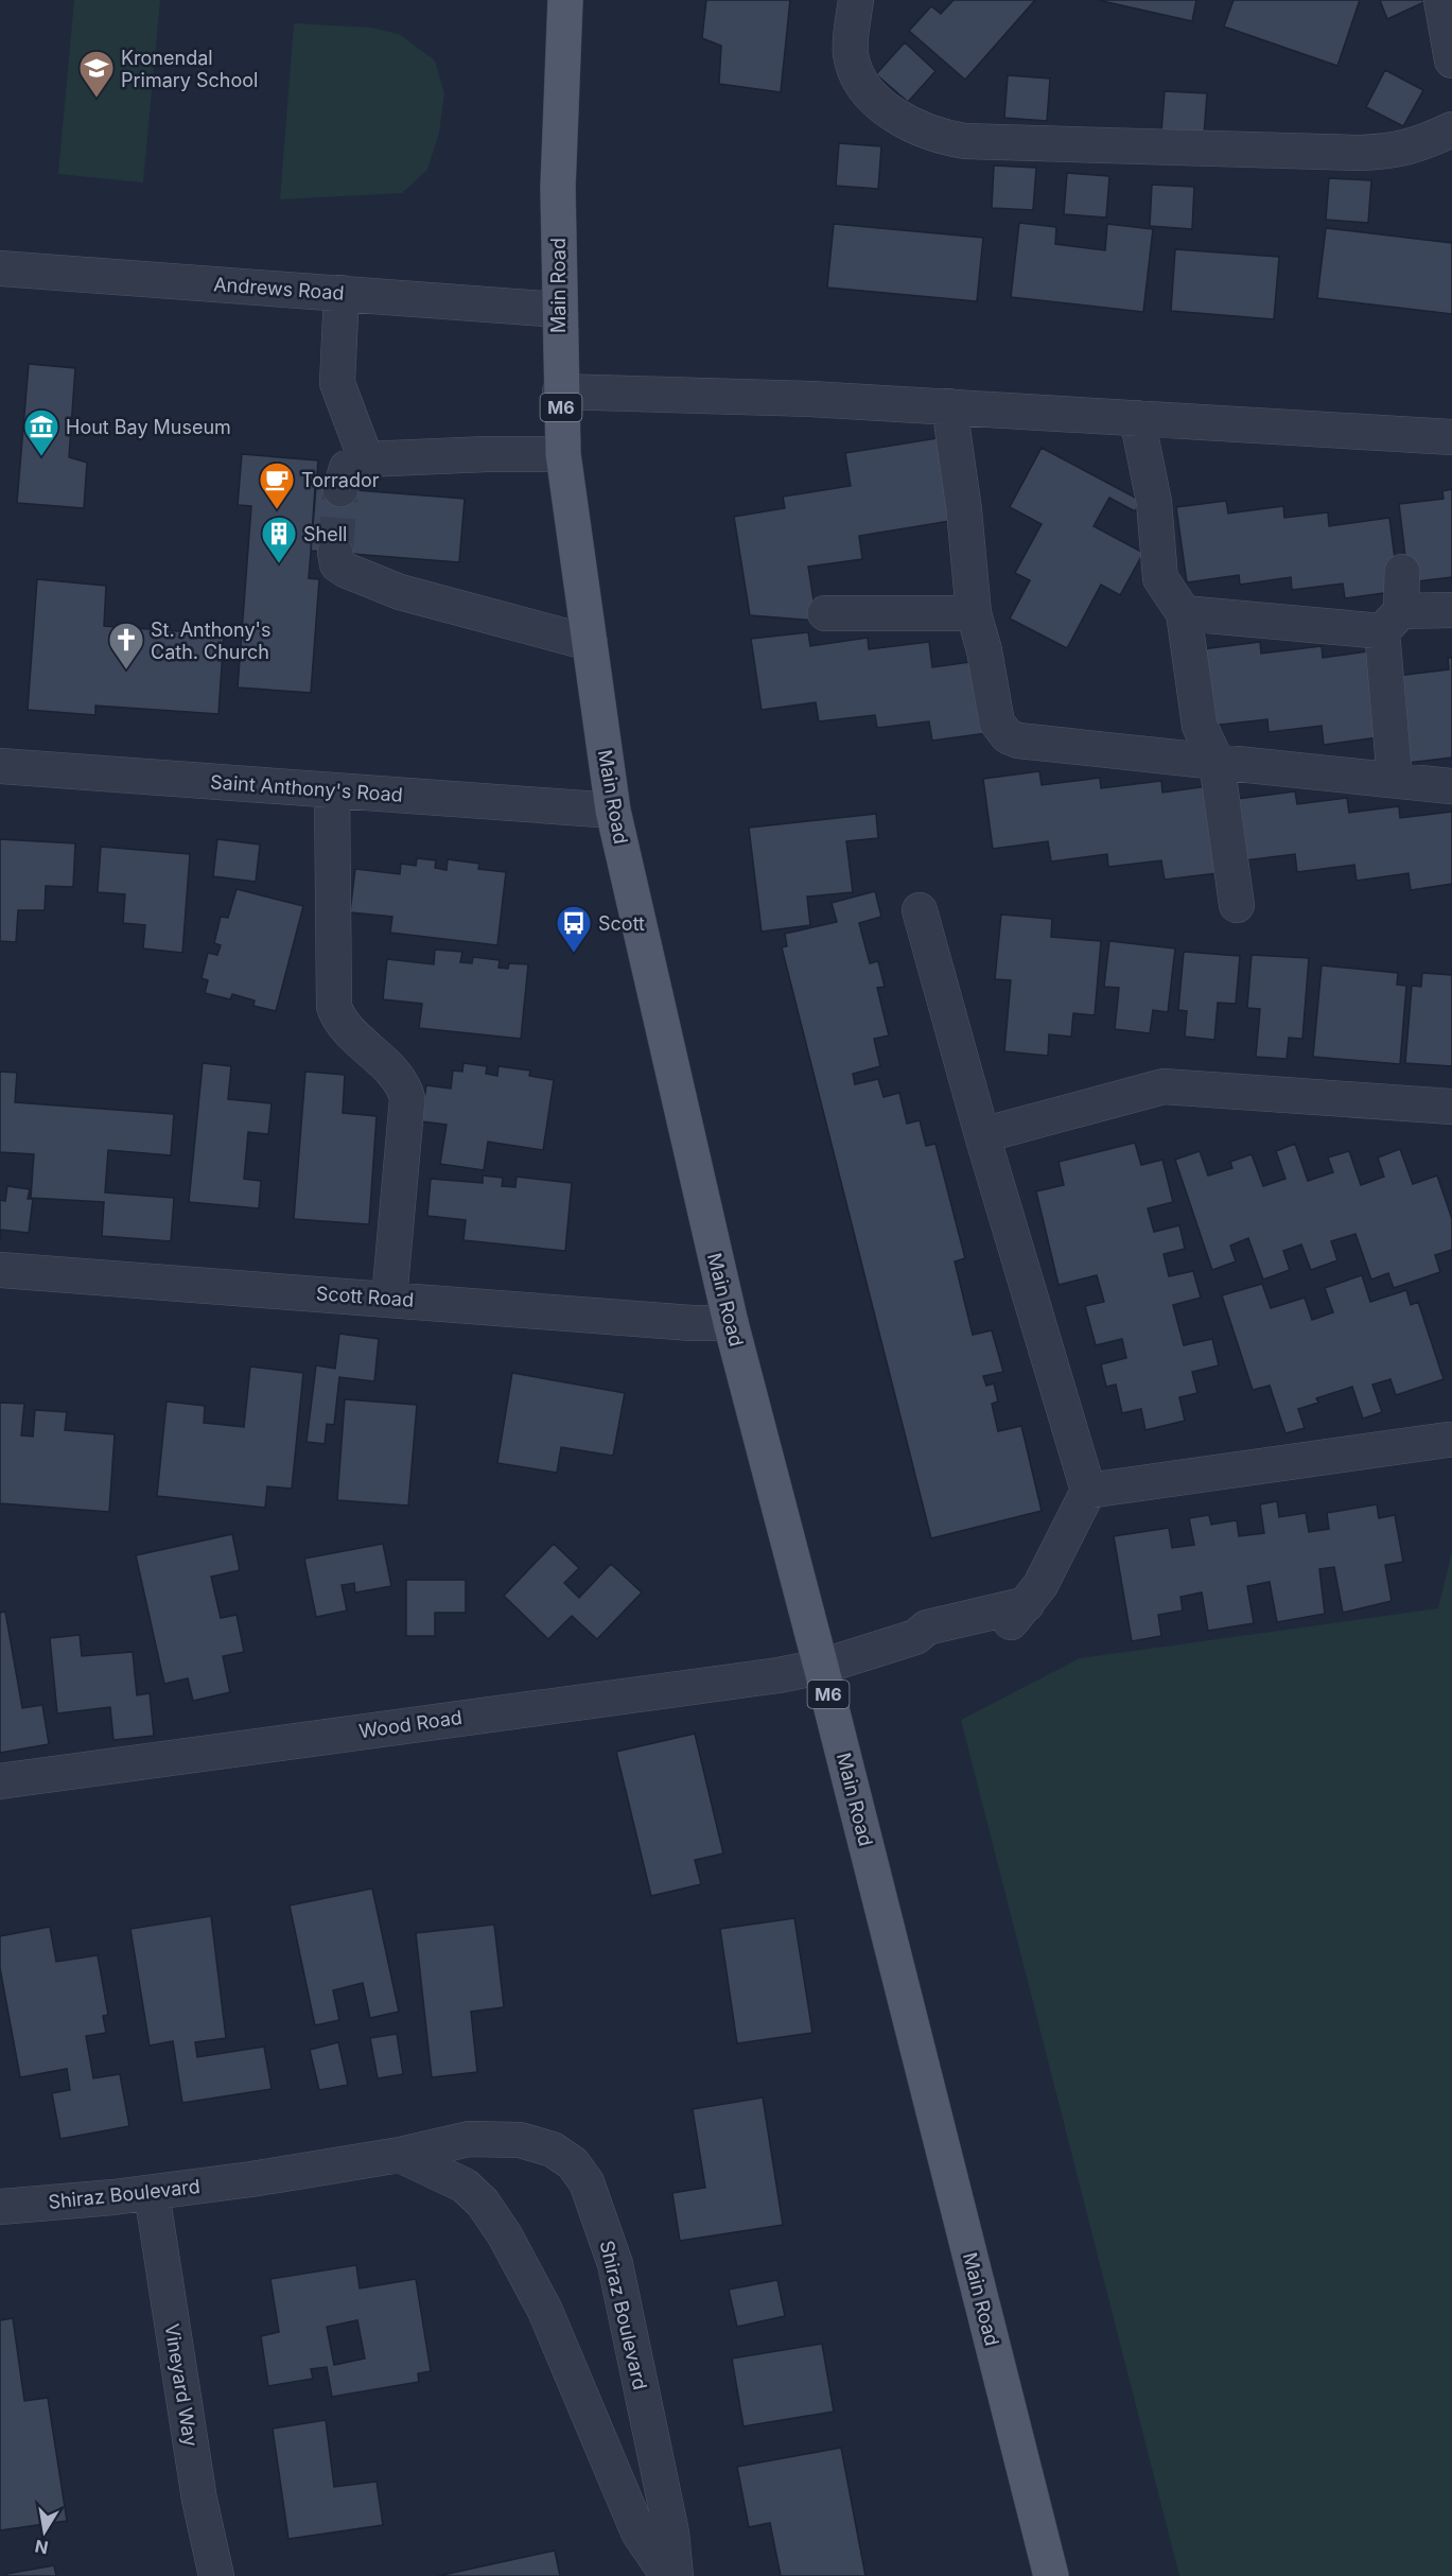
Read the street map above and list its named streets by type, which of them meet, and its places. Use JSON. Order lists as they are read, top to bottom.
{
  "streets": {
    "main road": ["Main Road", "M6"],
    "street": [
      "Andrews Road",
      "Saint Anthony's Road",
      "Scott Road",
      "Wood Road",
      "Shiraz Boulevard",
      "Vineyard Way"
    ]
  },
  "crossings": [
    ["Main Road", "Andrews Road"],
    ["Main Road", "Saint Anthony's Road"],
    ["Main Road", "Scott Road"],
    ["Main Road", "Wood Road"],
    ["Shiraz Boulevard", "Vineyard Way"]
  ],
  "places": {
    "school or university": ["Kronendal Primary School"],
    "museum": ["Hout Bay Museum"],
    "cafe": ["Torrador"],
    "building": ["Shell"],
    "church": ["St. Anthony's Cath. Church"],
    "bus stop": ["Scott"]
  },
  "north": "bottom"
}
